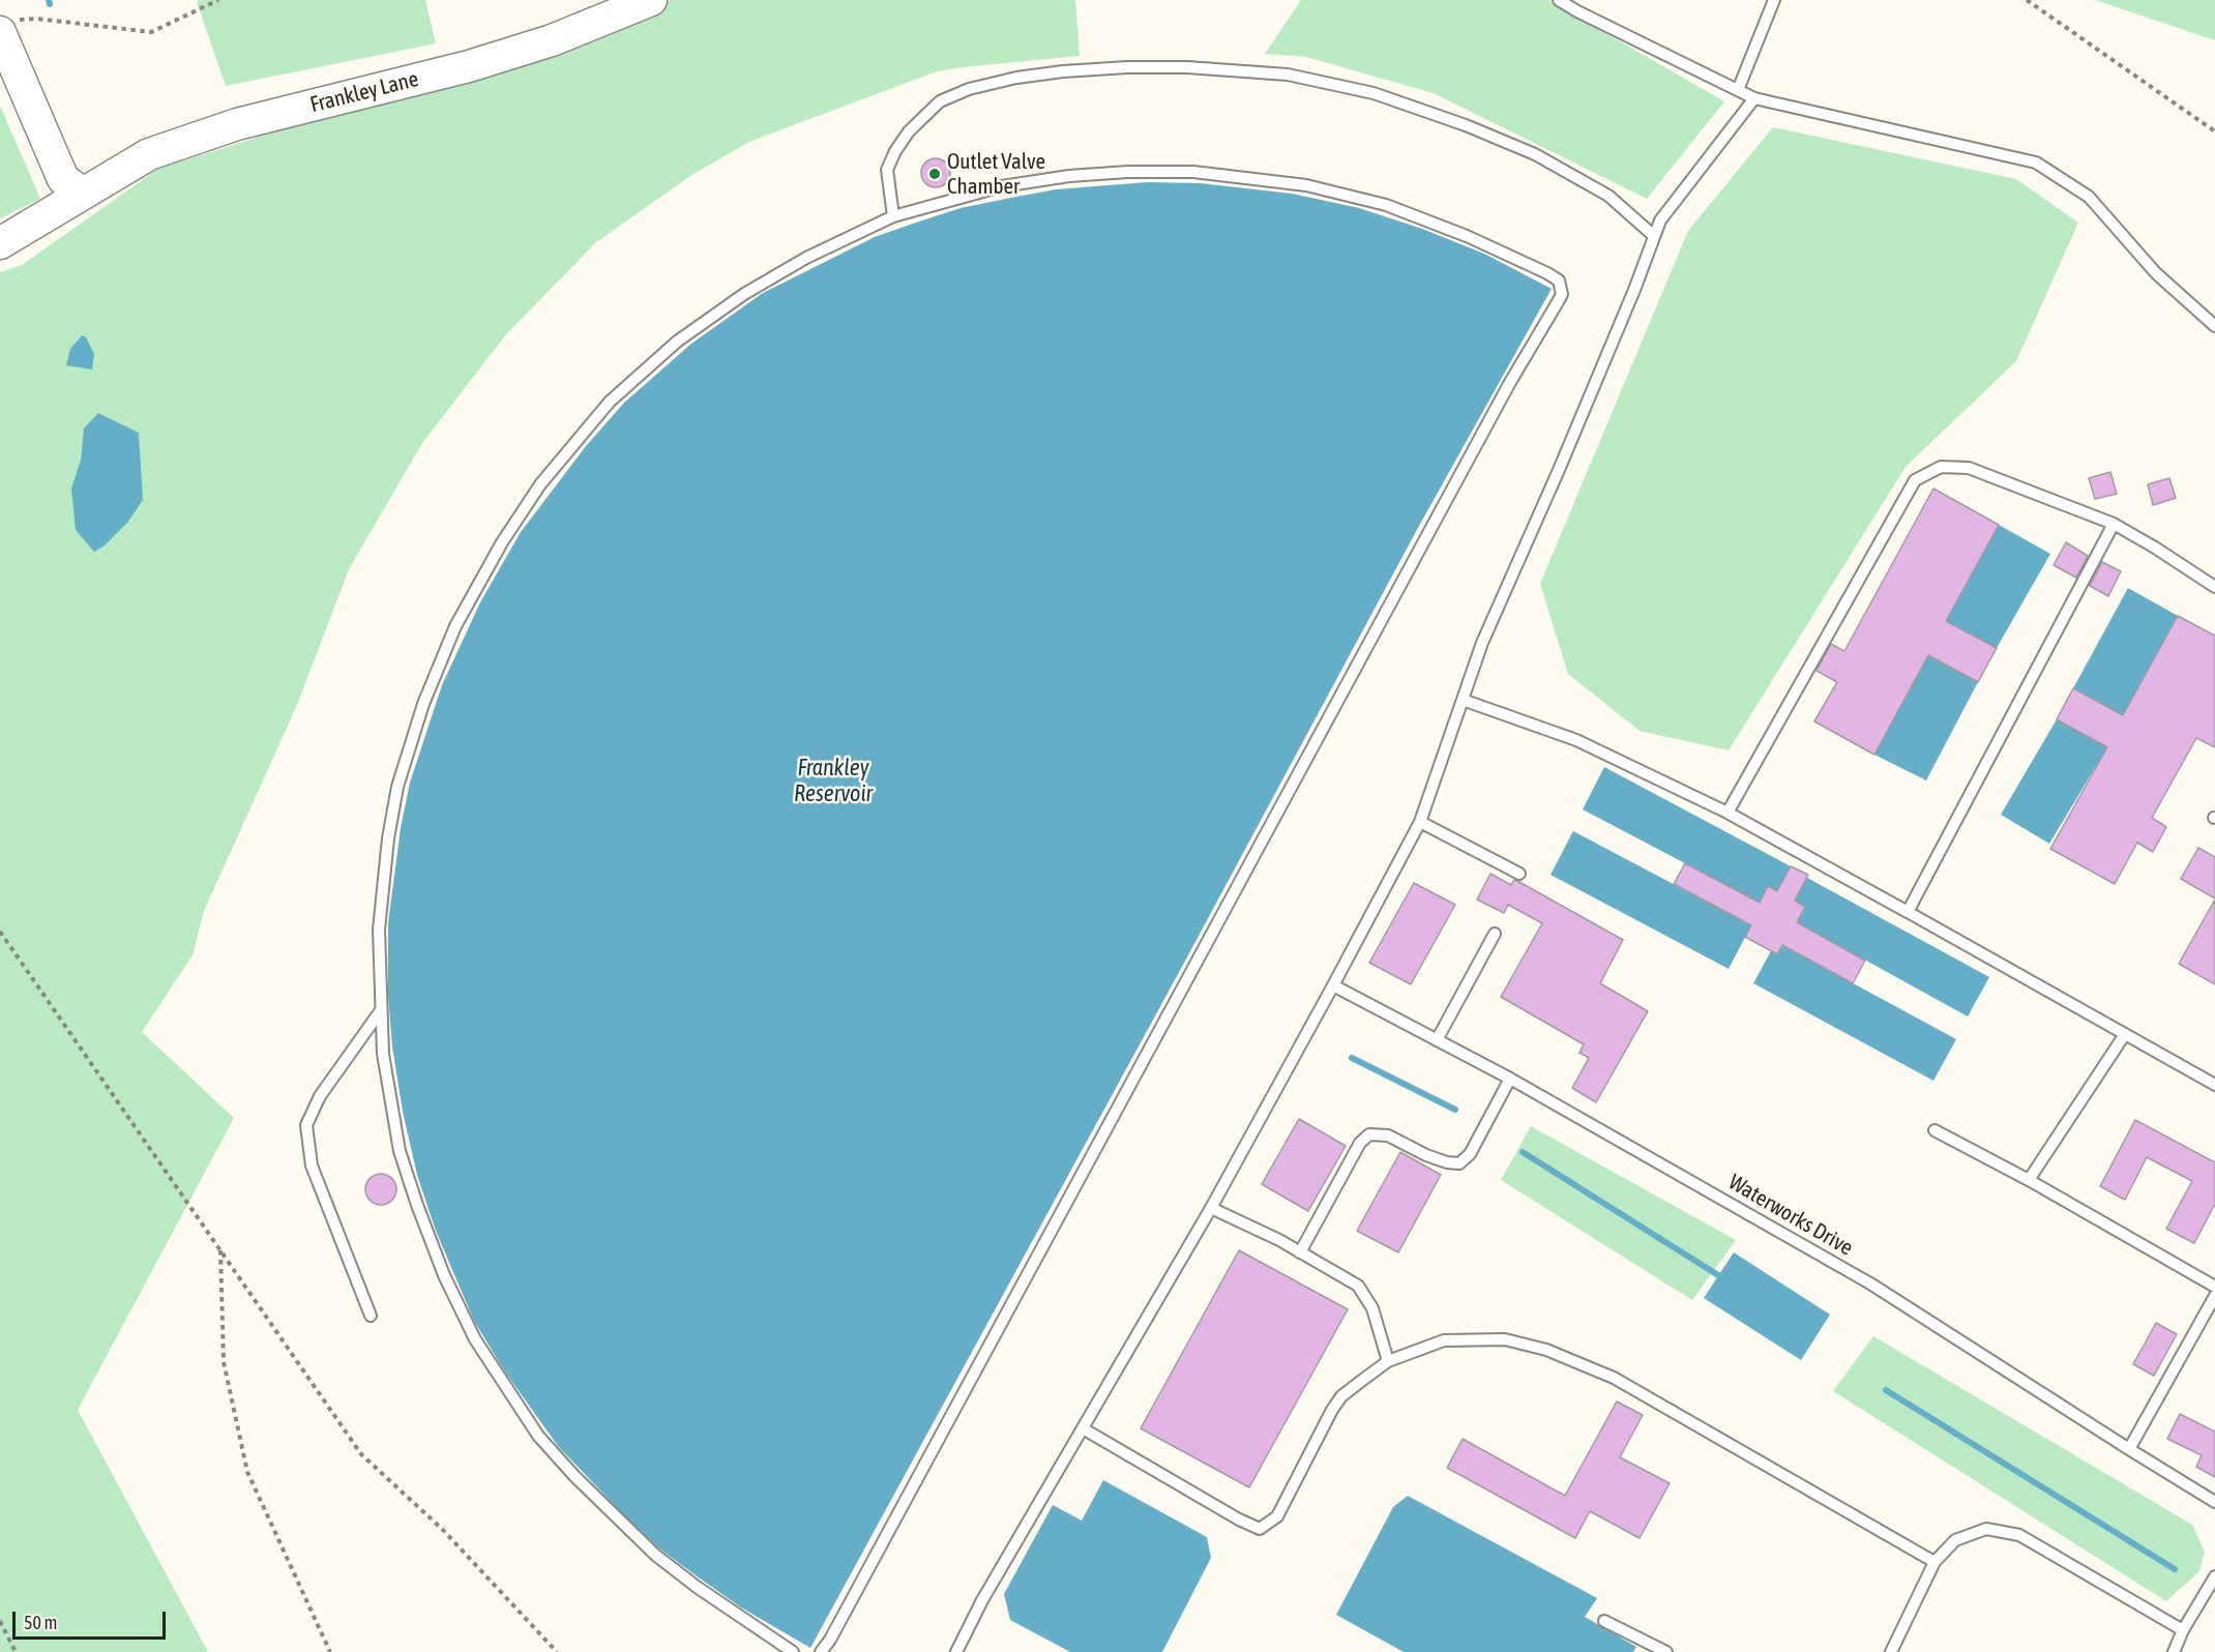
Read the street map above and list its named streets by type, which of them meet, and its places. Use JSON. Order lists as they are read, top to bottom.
{
  "streets": {
    "street": ["Frankley Lane"],
    "lane": ["Waterworks Drive"]
  },
  "water": ["Frankley Reservoir"],
  "places": ["Outlet Valve Chamber"],
  "scale_bar": "50 m"
}
